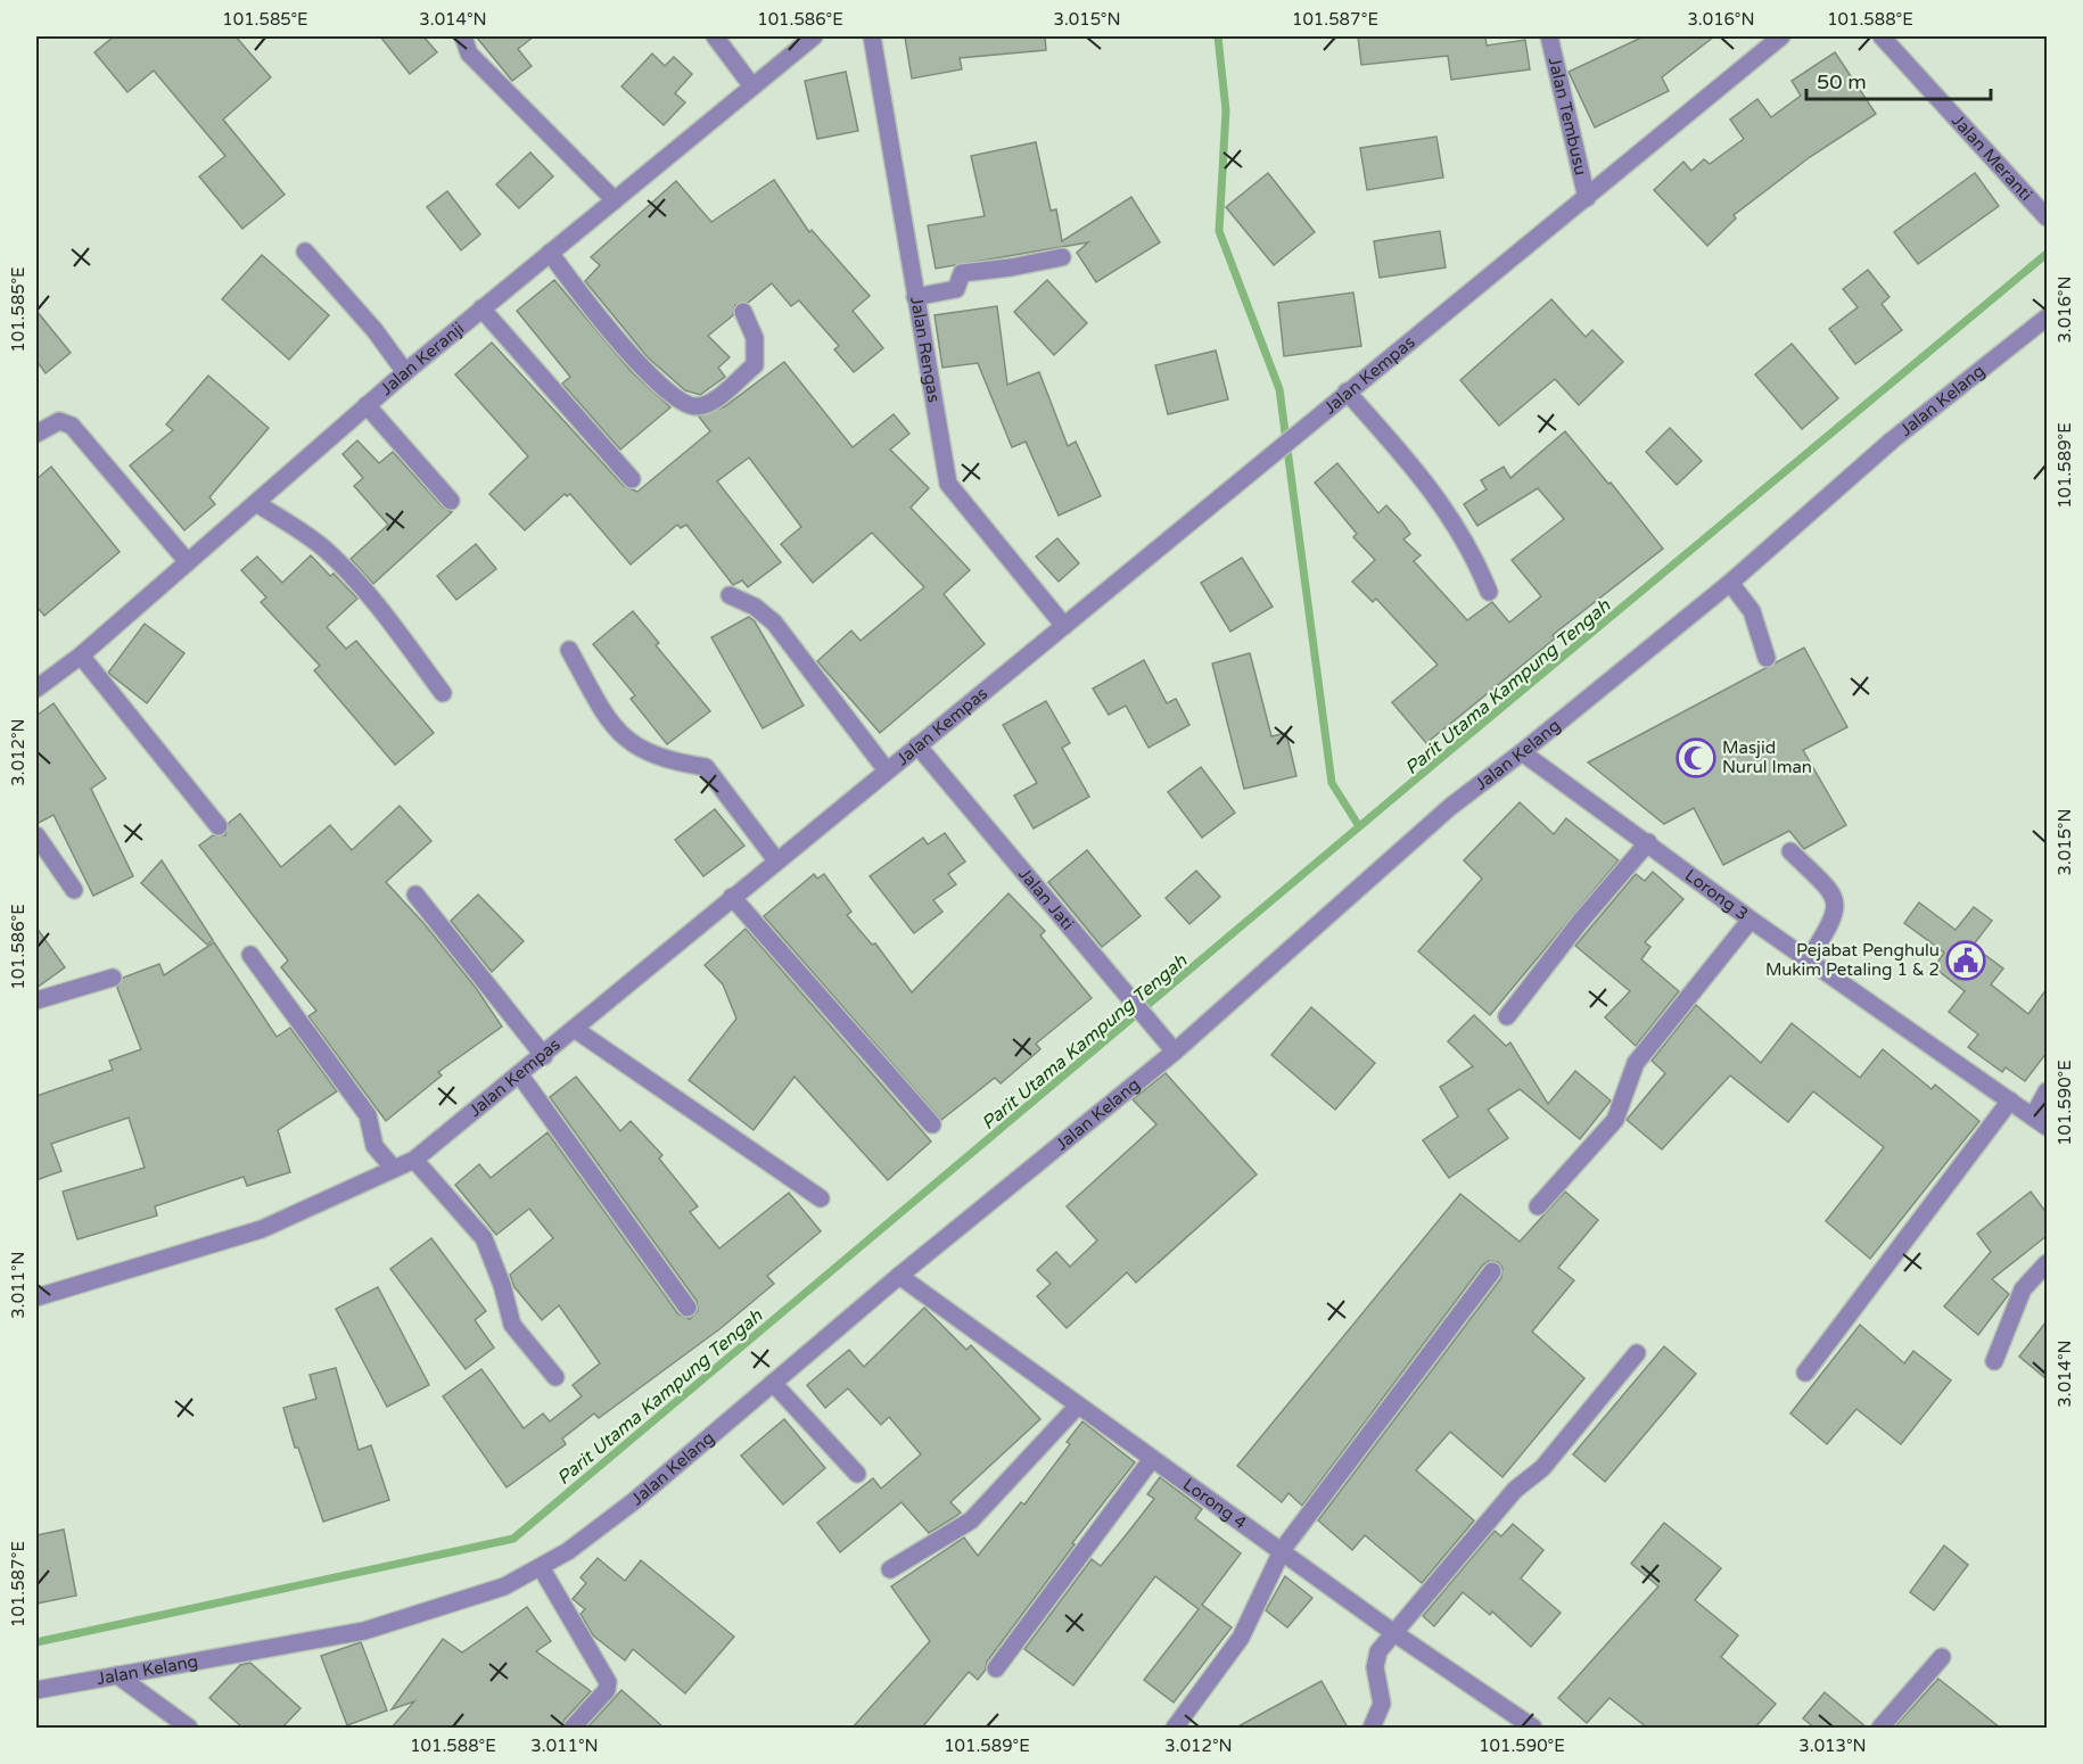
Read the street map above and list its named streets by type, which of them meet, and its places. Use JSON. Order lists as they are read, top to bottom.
{
  "streets": {
    "street": [
      "Jalan Tembusu",
      "Jalan Meranti",
      "Jalan Rengas",
      "Jalan Keranji",
      "Jalan Kempas",
      "Jalan Kelang",
      "Lorong 3",
      "Jalan Jati",
      "Lorong 4"
    ]
  },
  "crossings": [
    ["Jalan Tembusu", "Jalan Kempas"],
    ["Jalan Rengas", "Jalan Kempas"],
    ["Jalan Kempas", "Jalan Jati"],
    ["Jalan Kelang", "Lorong 3"],
    ["Jalan Kelang", "Jalan Jati"],
    ["Jalan Kelang", "Lorong 4"]
  ],
  "water": ["Parit Utama Kampung Tengah"],
  "places": {
    "mosque": ["Masjid Nurul Iman"],
    "public building": ["Pejabat Penghulu Mukim Petaling 1 & 2"]
  },
  "scale_bar": "50 m",
  "coordinates": [
    "101.585°E",
    "3.014°N",
    "101.586°E",
    "3.015°N",
    "101.587°E",
    "3.016°N",
    "101.588°E",
    "101.589°E",
    "3.012°N",
    "101.590°E",
    "3.011°N",
    "3.013°N"
  ]
}
